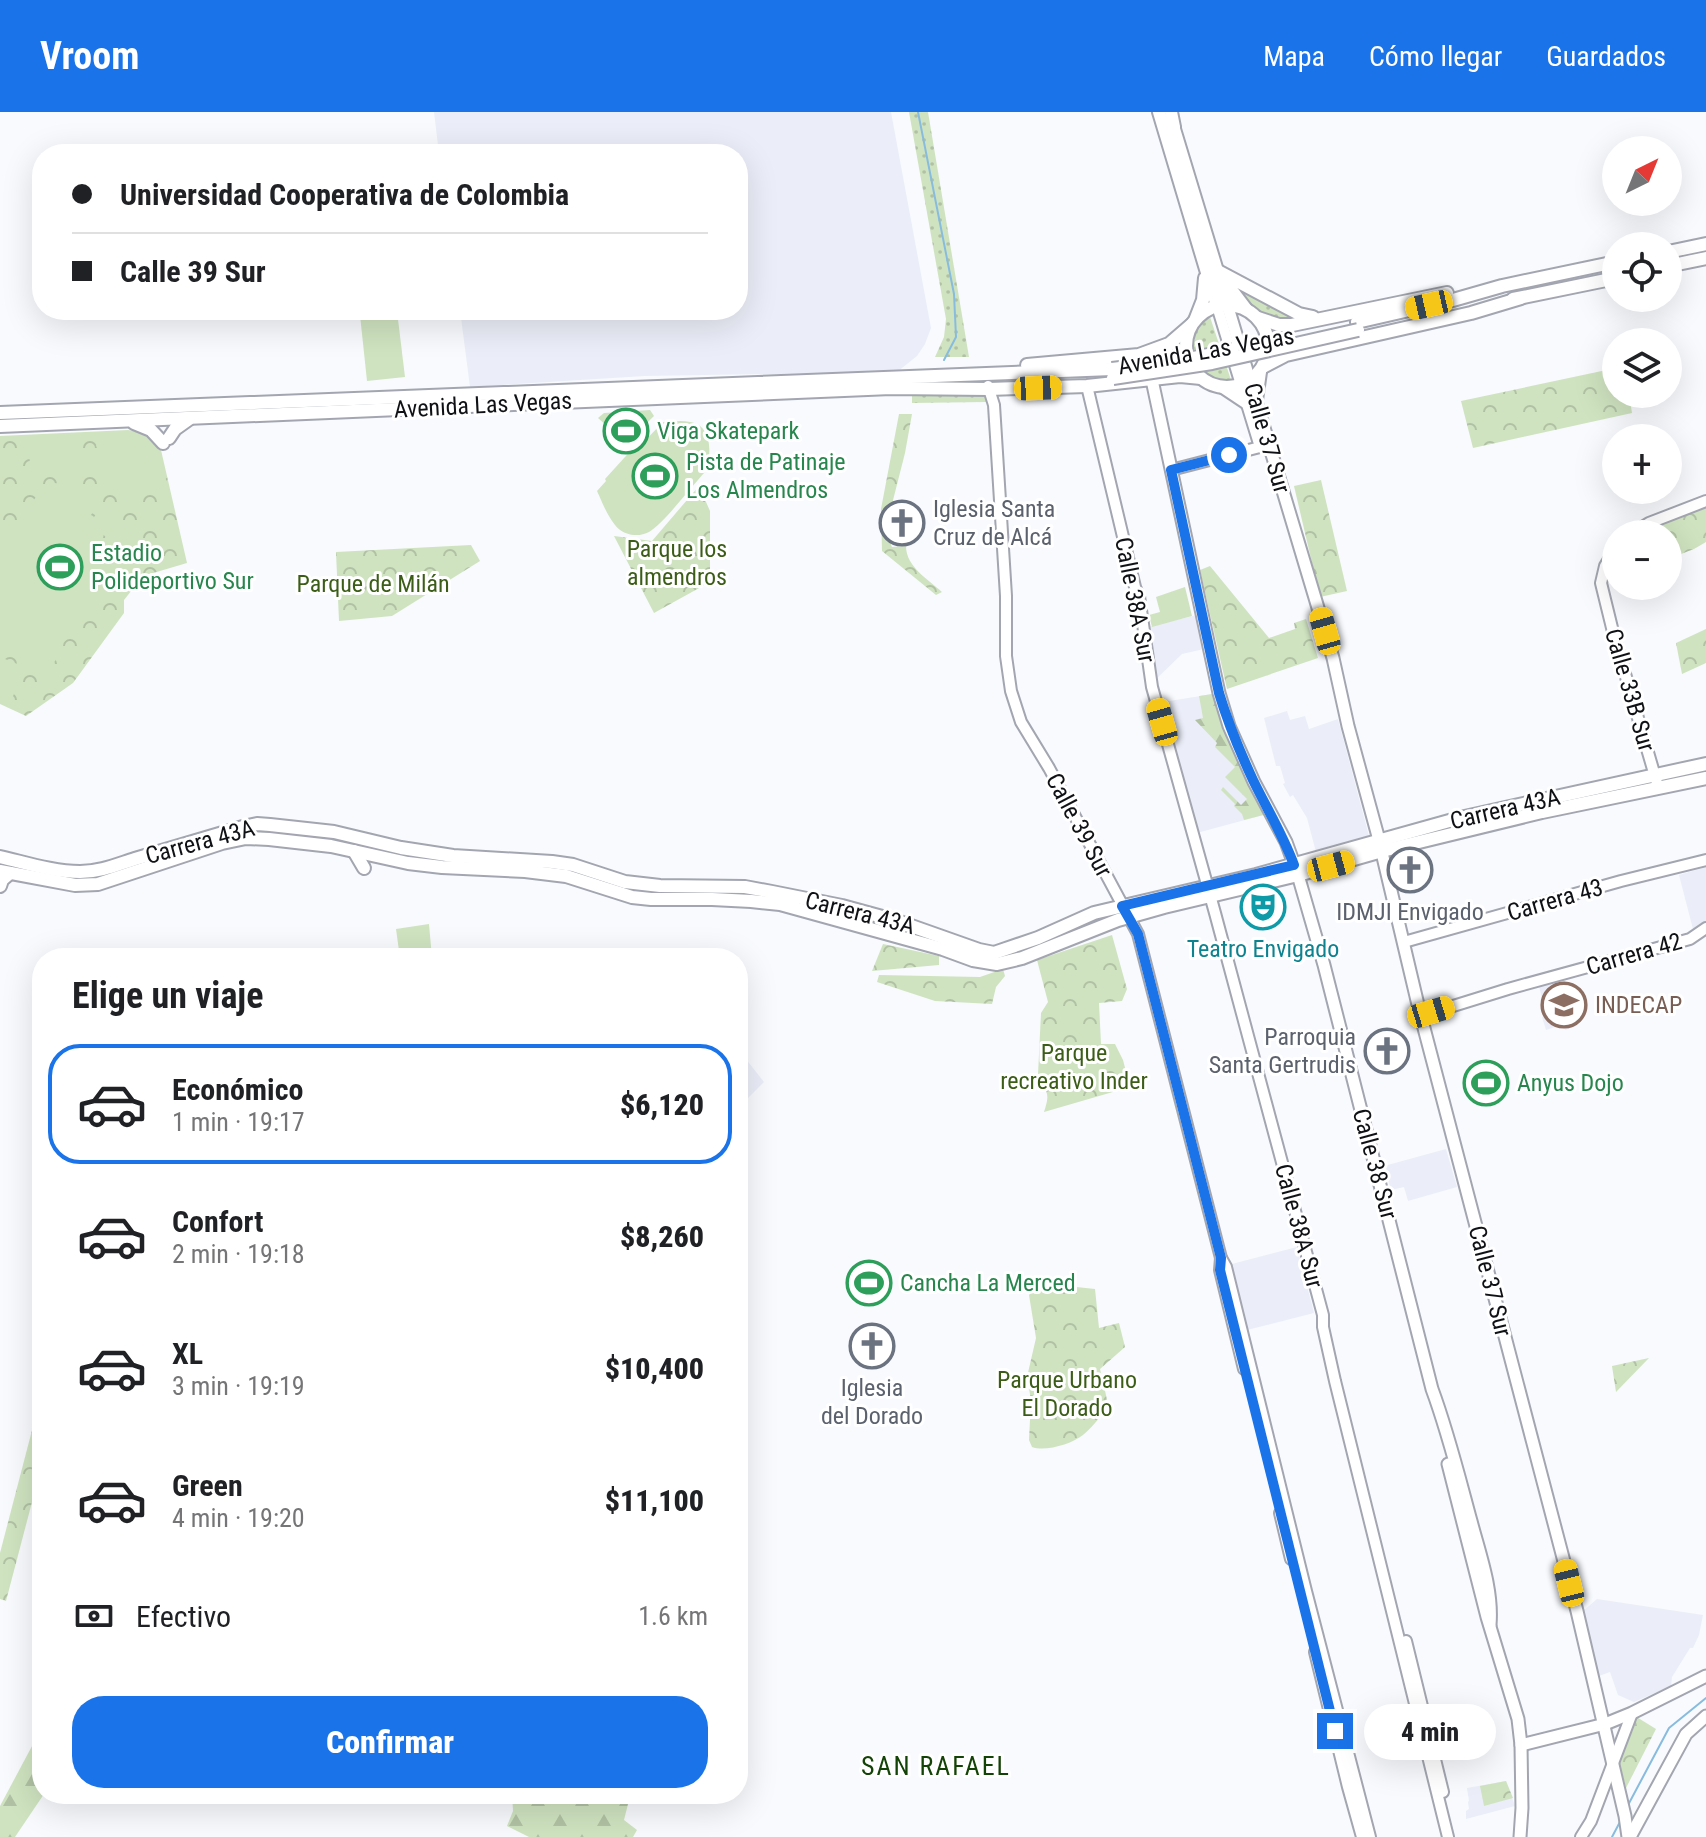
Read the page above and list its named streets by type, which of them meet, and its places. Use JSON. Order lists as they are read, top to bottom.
{
  "streets": {
    "main road": [
      "Avenida Las Vegas",
      "Calle 37 Sur",
      "Carrera 43A",
      "Calle 38 Sur"
    ],
    "street": [
      "Calle 38A Sur",
      "Calle 33B Sur",
      "Calle 39 Sur",
      "Carrera 43",
      "Carrera 42"
    ]
  },
  "crossings": [
    ["Avenida Las Vegas", "Calle 37 Sur"],
    ["Avenida Las Vegas", "Calle 38A Sur"],
    ["Avenida Las Vegas", "Calle 39 Sur"],
    ["Avenida Las Vegas", "Calle 38 Sur"],
    ["Calle 37 Sur", "Carrera 43A"],
    ["Calle 37 Sur", "Carrera 43"],
    ["Calle 37 Sur", "Carrera 42"],
    ["Calle 38A Sur", "Carrera 43A"],
    ["Calle 33B Sur", "Carrera 43A"],
    ["Carrera 43A", "Calle 39 Sur"],
    ["Carrera 43A", "Calle 38 Sur"]
  ],
  "districts": ["SAN RAFAEL"],
  "parks": [
    "Parque los almendros",
    "Parque de Milán",
    "Parque recreativo Inder",
    "Parque Urbano El Dorado"
  ],
  "places": {
    "sports": [
      "Viga Skatepark",
      "Pista de Patinaje Los Almendros",
      "Estadio Polideportivo Sur",
      "Anyus Dojo",
      "Cancha La Merced"
    ],
    "church": [
      "Iglesia Santa Cruz de Alcá",
      "IDMJI Envigado",
      "Parroquia Santa Gertrudis",
      "Iglesia del Dorado"
    ],
    "theatre": ["Teatro Envigado"],
    "school or university": ["INDECAP"]
  },
  "north": "top right",
  "page": {
    "header": "Vroom",
    "nav": ["Mapa", "Cómo llegar", "Guardados"],
    "map_buttons": ["+", "−"],
    "banner": ["Universidad Cooperativa de Colombia", "Calle 39 Sur"],
    "heading": "Elige un viaje",
    "list": [
      {
        "name": "Económico",
        "note": "1 min · 19:17",
        "value": "$6,120"
      },
      {
        "name": "Confort",
        "note": "2 min · 19:18",
        "value": "$8,260"
      },
      {
        "name": "XL",
        "note": "3 min · 19:19",
        "value": "$10,400"
      },
      {
        "name": "Green",
        "note": "4 min · 19:20",
        "value": "$11,100"
      }
    ],
    "pay": ["Efectivo", "1.6 km"],
    "buttons": "Confirmar",
    "bubble": "4 min"
  }
}
